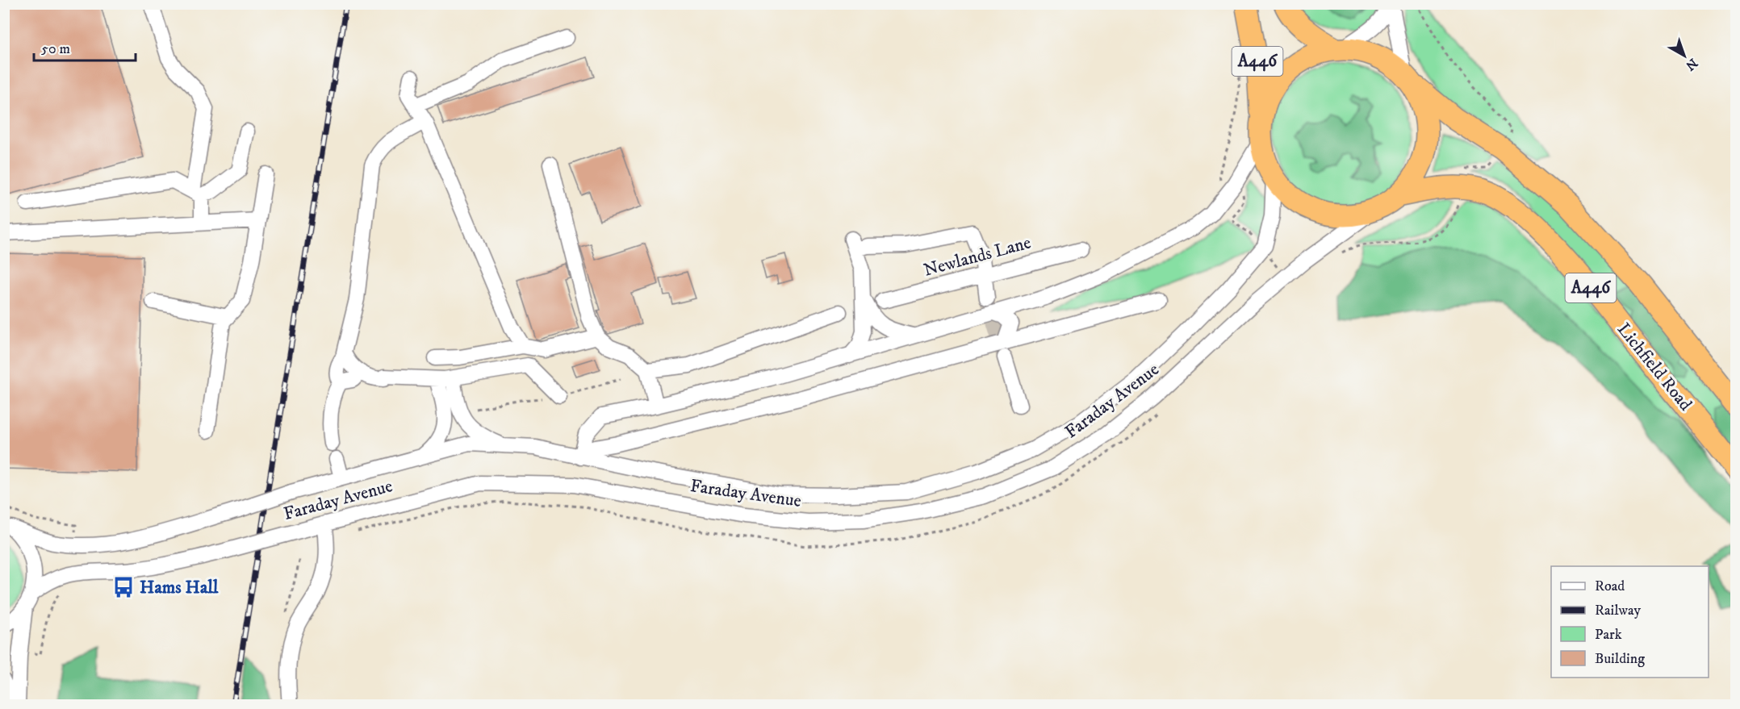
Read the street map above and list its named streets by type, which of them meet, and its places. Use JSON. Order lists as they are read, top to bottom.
{
  "streets": {
    "highway": ["A446", "Lichfield Road"],
    "street": ["Newlands Lane", "Faraday Avenue"]
  },
  "crossings": [
    ["A446", "Lichfield Road"],
    ["A446", "Faraday Avenue"],
    ["Lichfield Road", "Faraday Avenue"]
  ],
  "places": {
    "bus stop": ["Hams Hall"]
  },
  "legend": [
    "Road",
    "Railway",
    "Park",
    "Building"
  ],
  "scale_bar": "50 m",
  "north": "bottom right"
}
